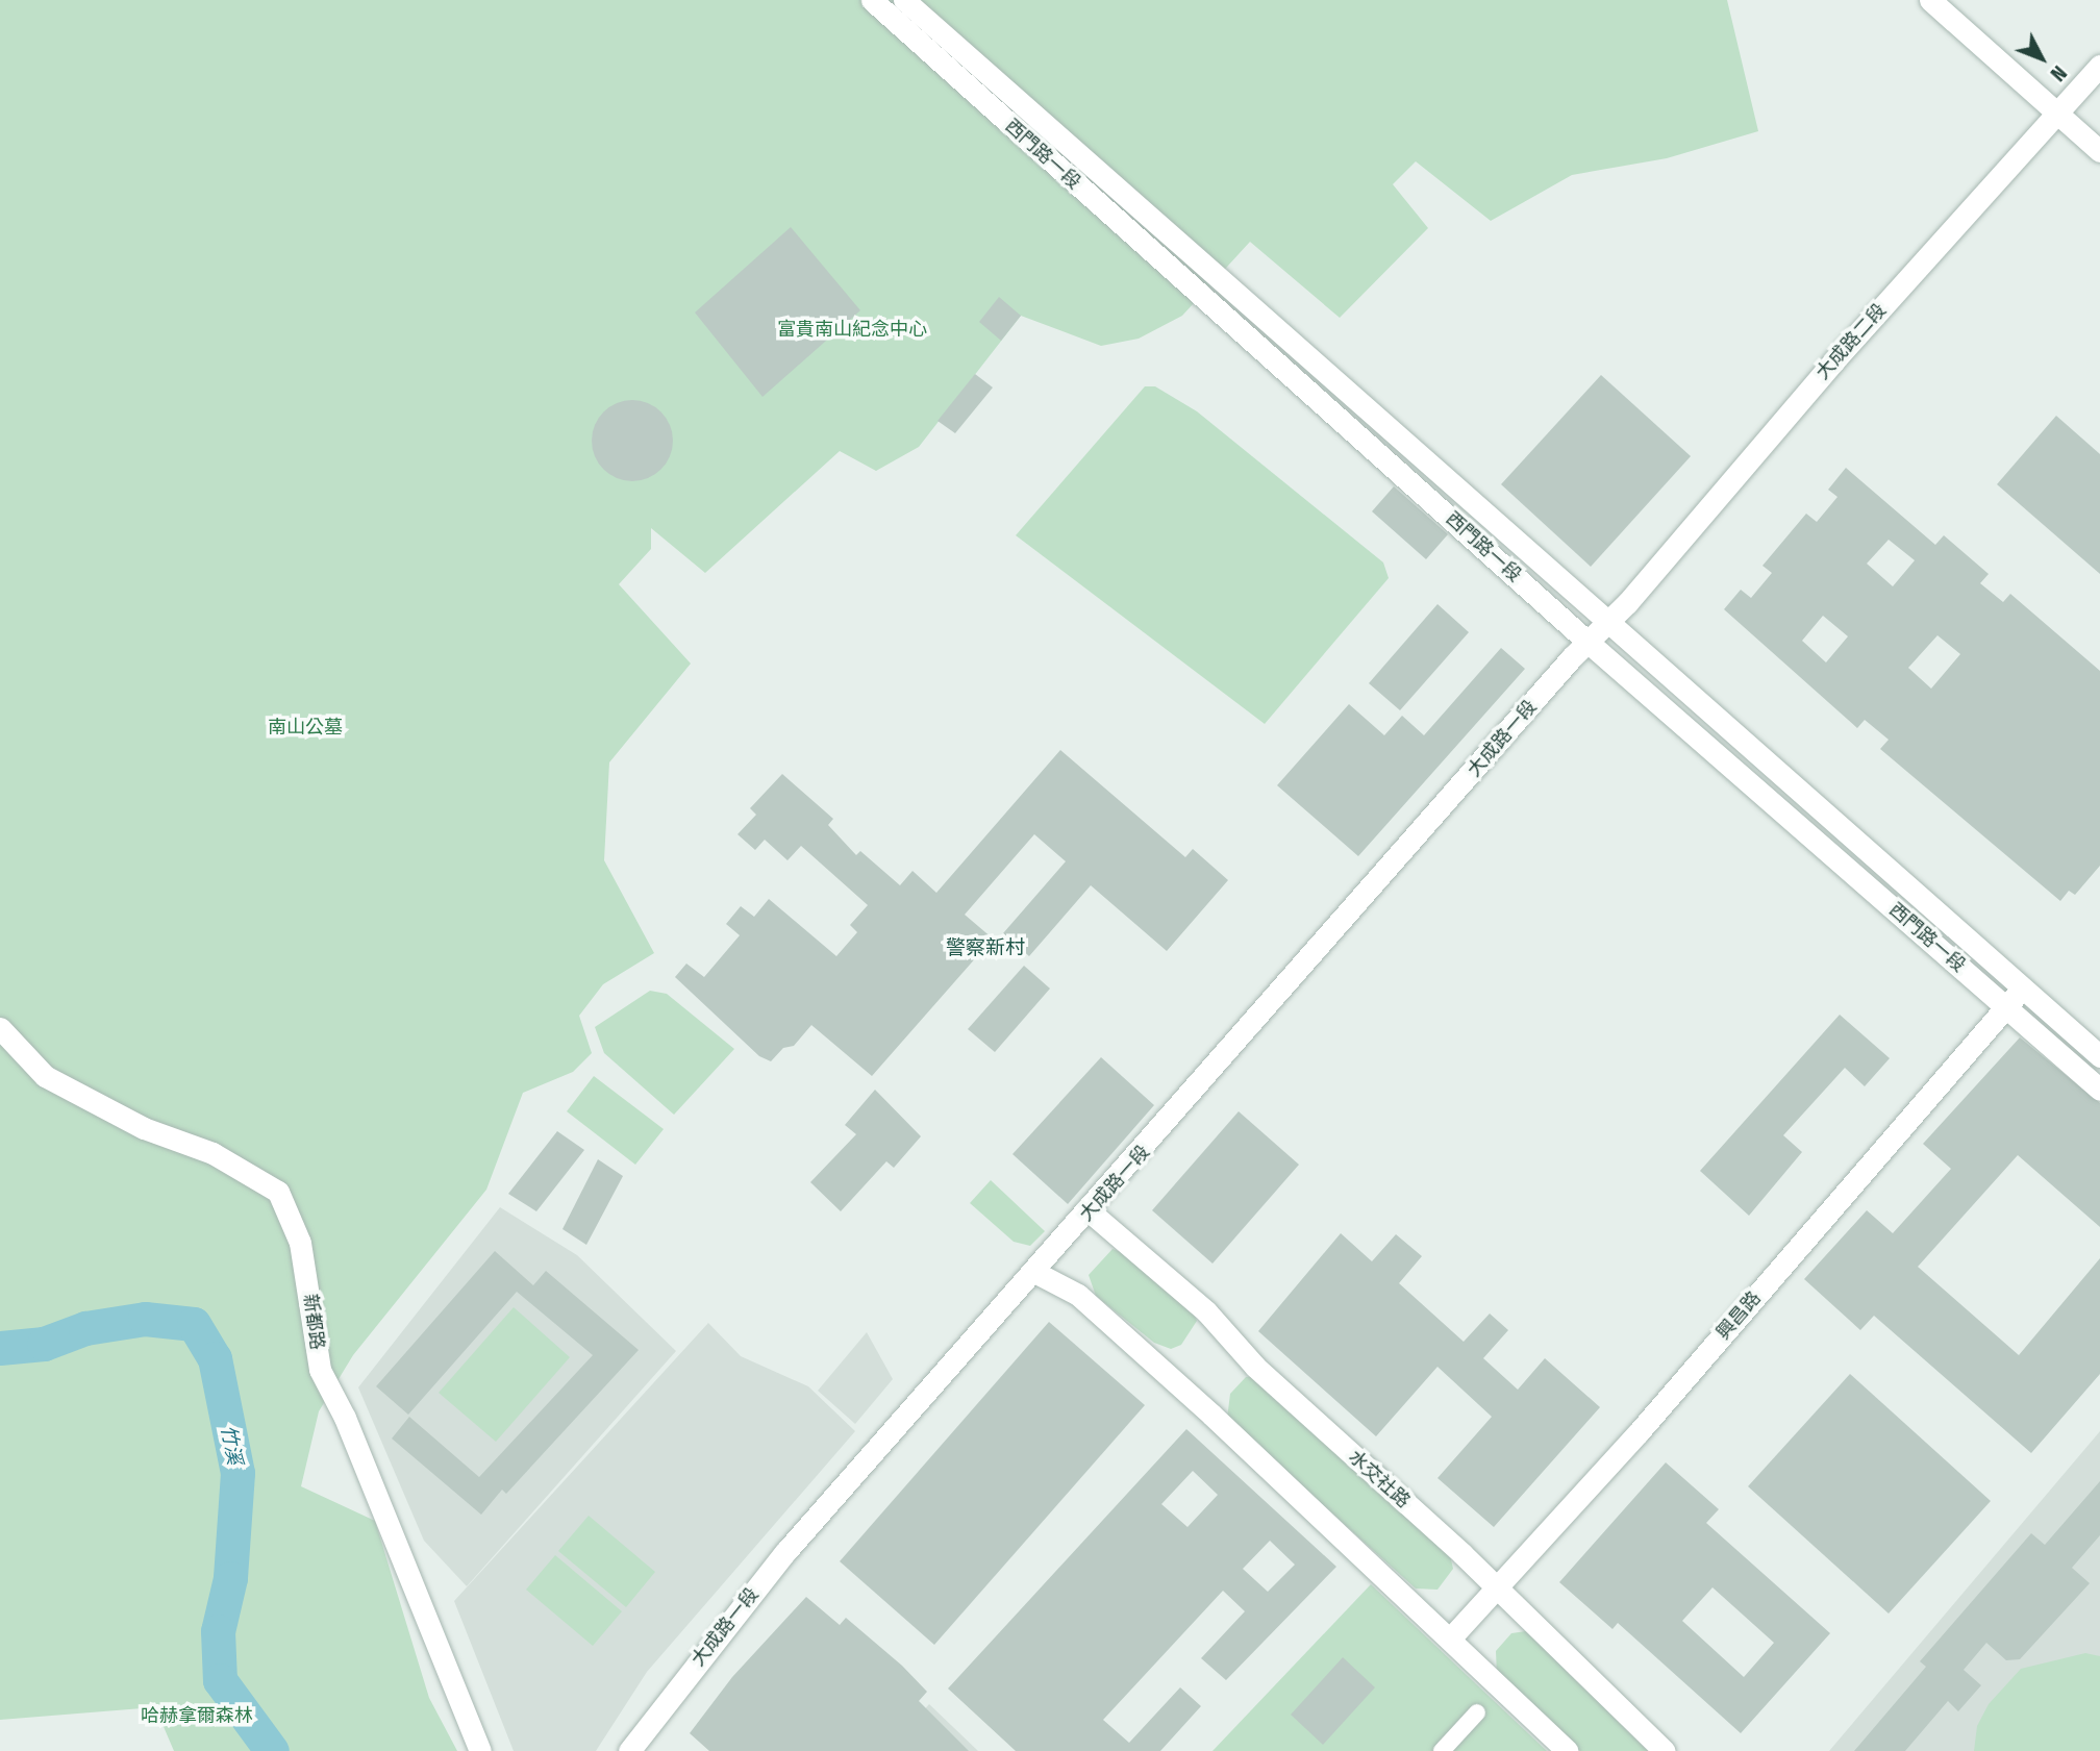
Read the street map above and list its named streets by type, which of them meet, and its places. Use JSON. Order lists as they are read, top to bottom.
{
  "streets": {
    "street": [
      "西門路一段",
      "大成路二段",
      "大成路一段",
      "興昌路",
      "新都路",
      "水交社路"
    ]
  },
  "crossings": [
    ["西門路一段", "大成路二段"],
    ["西門路一段", "大成路一段"],
    ["西門路一段", "興昌路"],
    ["大成路二段", "大成路一段"],
    ["大成路一段", "水交社路"],
    ["興昌路", "水交社路"]
  ],
  "districts": ["警察新村"],
  "water": ["竹溪"],
  "parks": ["富貴南山紀念中心", "南山公墓", "哈赫拿爾森林"],
  "north": "bottom right"
}
